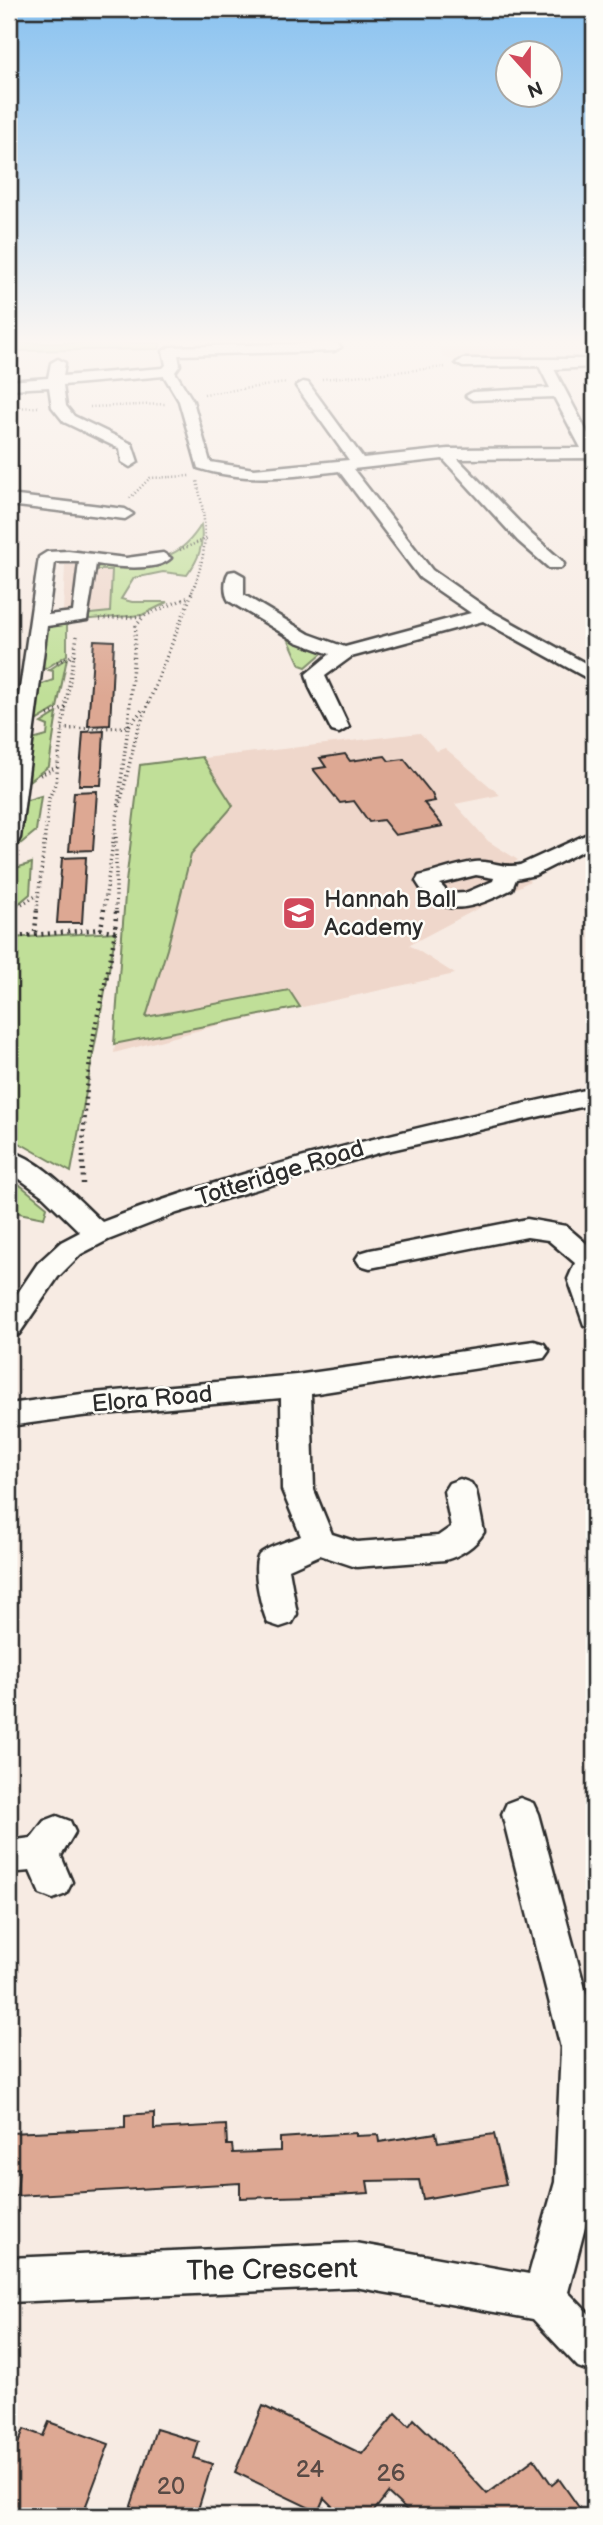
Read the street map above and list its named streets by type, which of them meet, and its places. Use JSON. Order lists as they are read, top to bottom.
{
  "streets": {
    "street": ["Totteridge Road", "Elora Road", "The Crescent"]
  },
  "places": {
    "school or university": ["Hannah Ball Academy"]
  },
  "house_numbers": ["24", "26", "20"],
  "north": "bottom"
}
